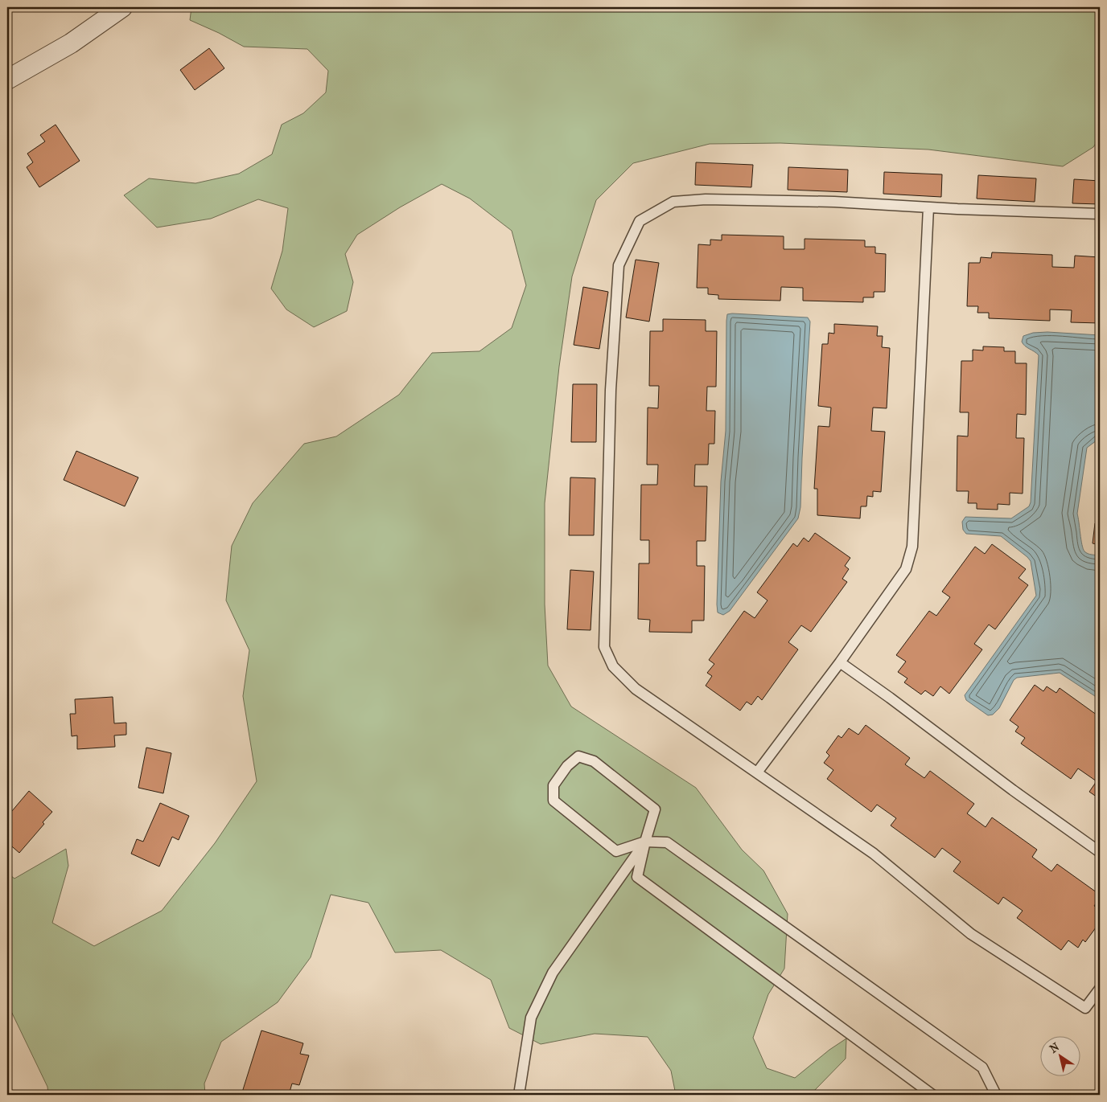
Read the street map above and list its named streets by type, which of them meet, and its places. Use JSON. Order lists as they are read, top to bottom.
{
  "north": "top left"
}
